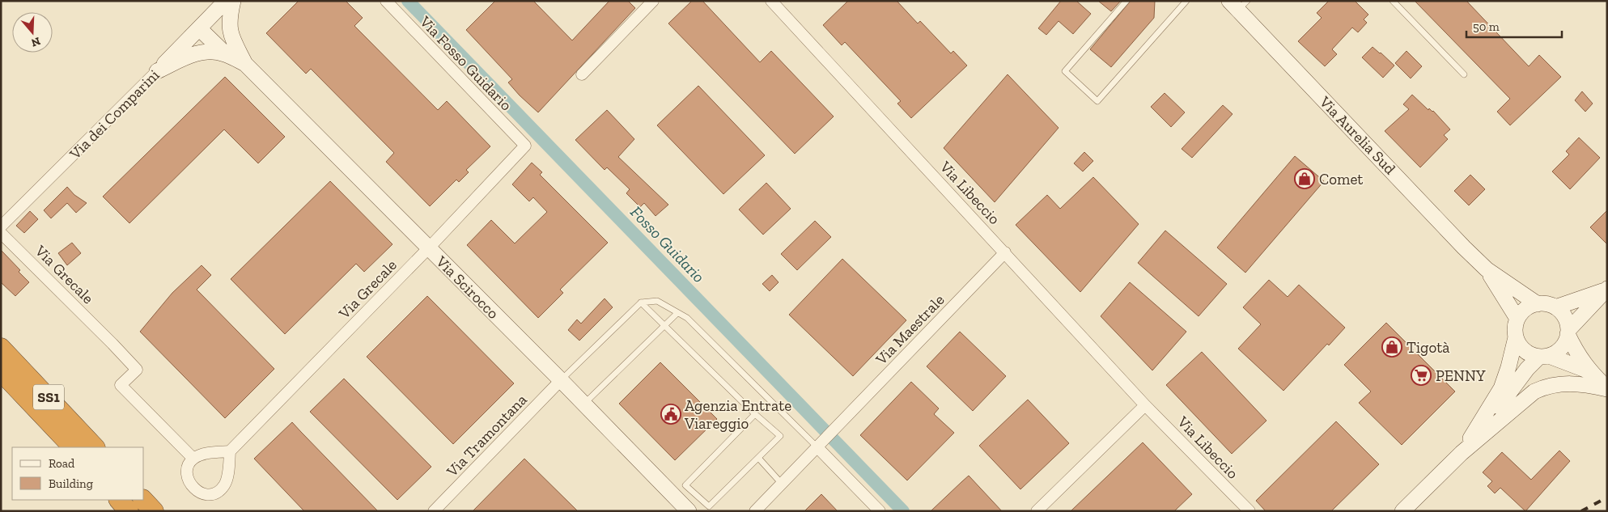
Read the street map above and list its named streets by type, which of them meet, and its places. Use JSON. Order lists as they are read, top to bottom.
{
  "streets": {
    "highway": ["SS1"],
    "street": [
      "Via Fosso Guidario",
      "Via dei Comparini",
      "Via Aurelia Sud",
      "Via Libeccio",
      "Via Grecale",
      "Via Scirocco",
      "Via Maestrale",
      "Via Tramontana"
    ]
  },
  "crossings": [
    ["Via Fosso Guidario", "Via Grecale"],
    ["Via dei Comparini", "Via Scirocco"],
    ["Via Libeccio", "Via Maestrale"],
    ["Via Grecale", "Via Scirocco"],
    ["Via Scirocco", "Via Tramontana"]
  ],
  "water": ["Fosso Guidario"],
  "places": {
    "shop": ["Comet", "Tigotà"],
    "supermarket": ["PENNY"],
    "public building": ["Agenzia Entrate Viareggio"]
  },
  "legend": ["Road", "Building"],
  "scale_bar": "50 m",
  "north": "bottom"
}
